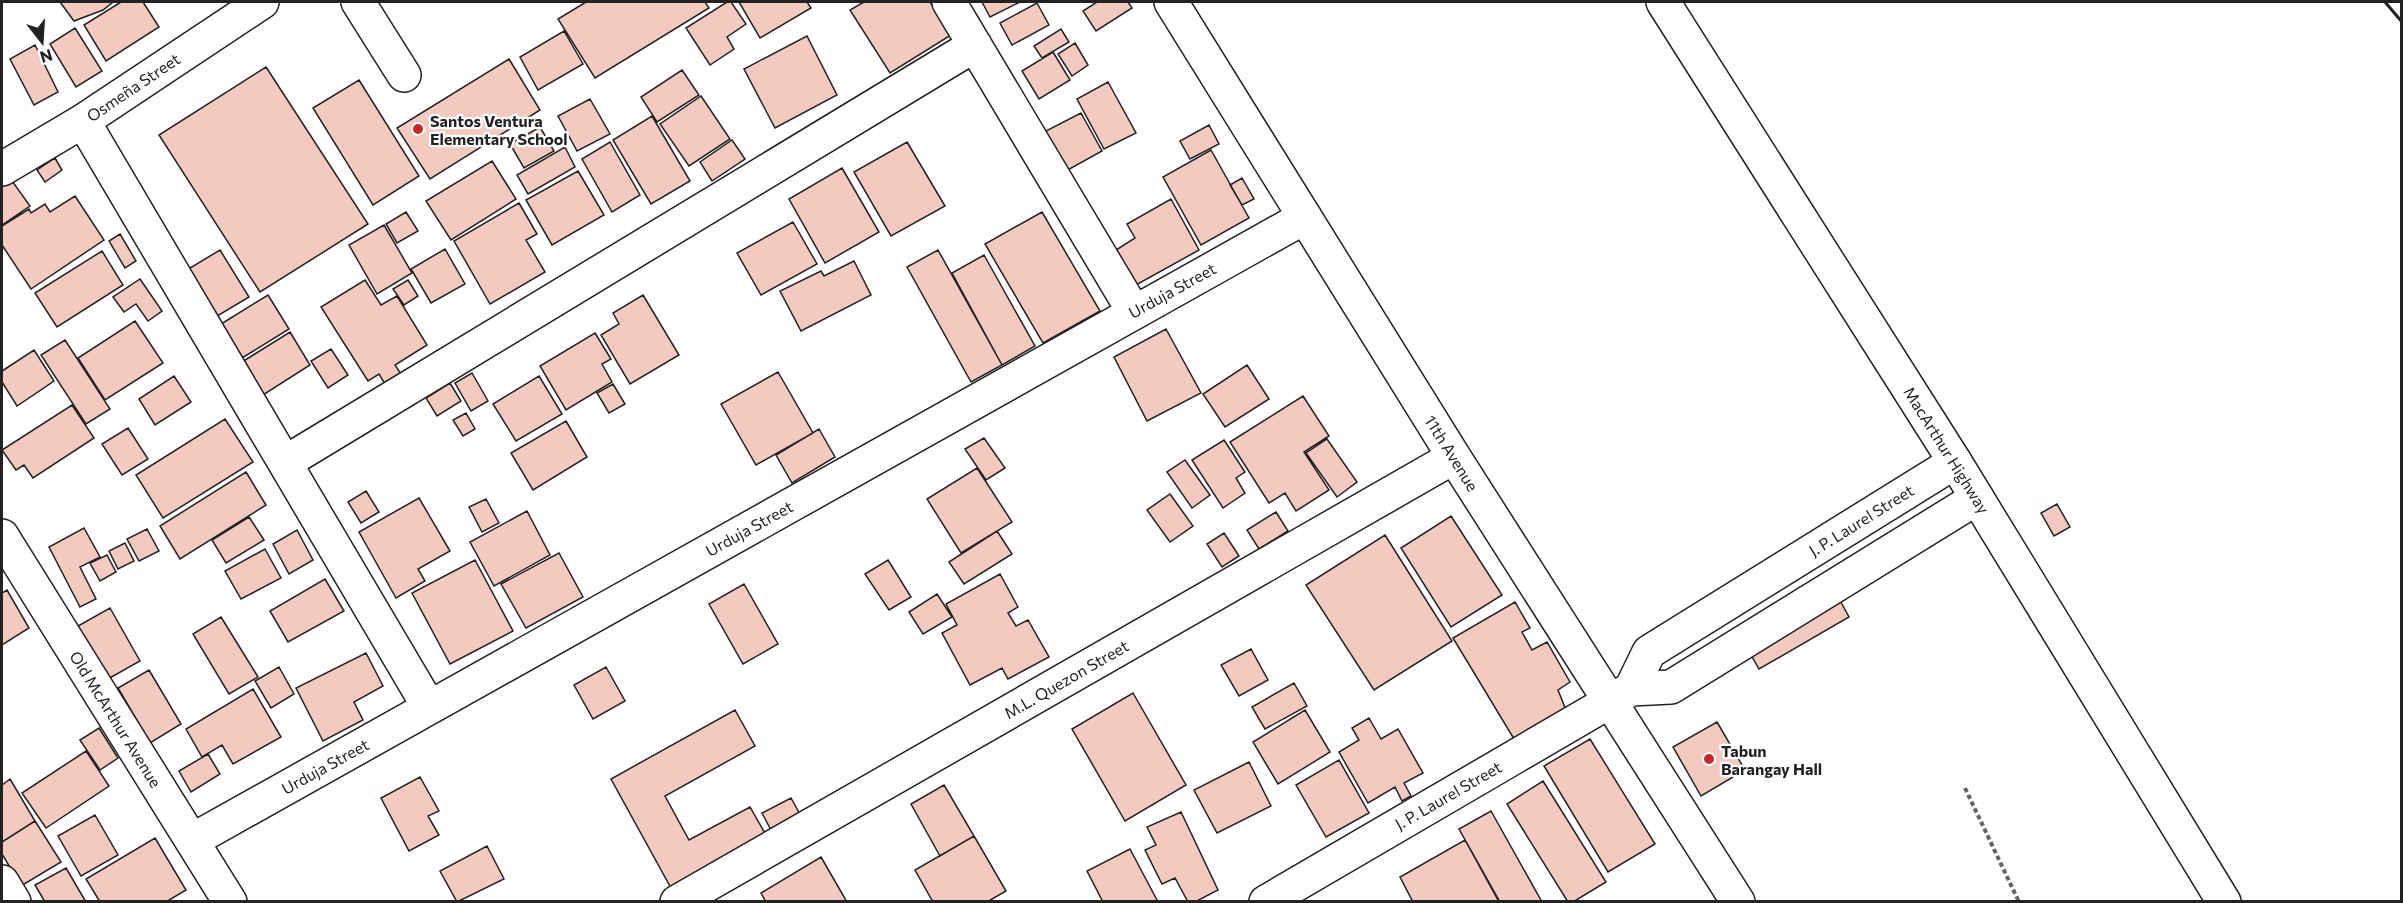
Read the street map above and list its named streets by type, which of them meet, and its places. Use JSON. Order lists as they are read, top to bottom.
{
  "streets": {
    "main road": [
      "Osmeña Street",
      "Urduja Street",
      "MacArthur Highway",
      "11th Avenue",
      "J. P. Laurel Street",
      "M.L. Quezon Street",
      "Old McArthur Avenue"
    ]
  },
  "crossings": [
    ["Urduja Street", "11th Avenue"],
    ["Urduja Street", "Old McArthur Avenue"],
    ["MacArthur Highway", "J. P. Laurel Street"],
    ["11th Avenue", "J. P. Laurel Street"],
    ["11th Avenue", "M.L. Quezon Street"]
  ],
  "places": ["Santos Ventura Elementary School", "Tabun Barangay Hall"],
  "north": "bottom"
}
